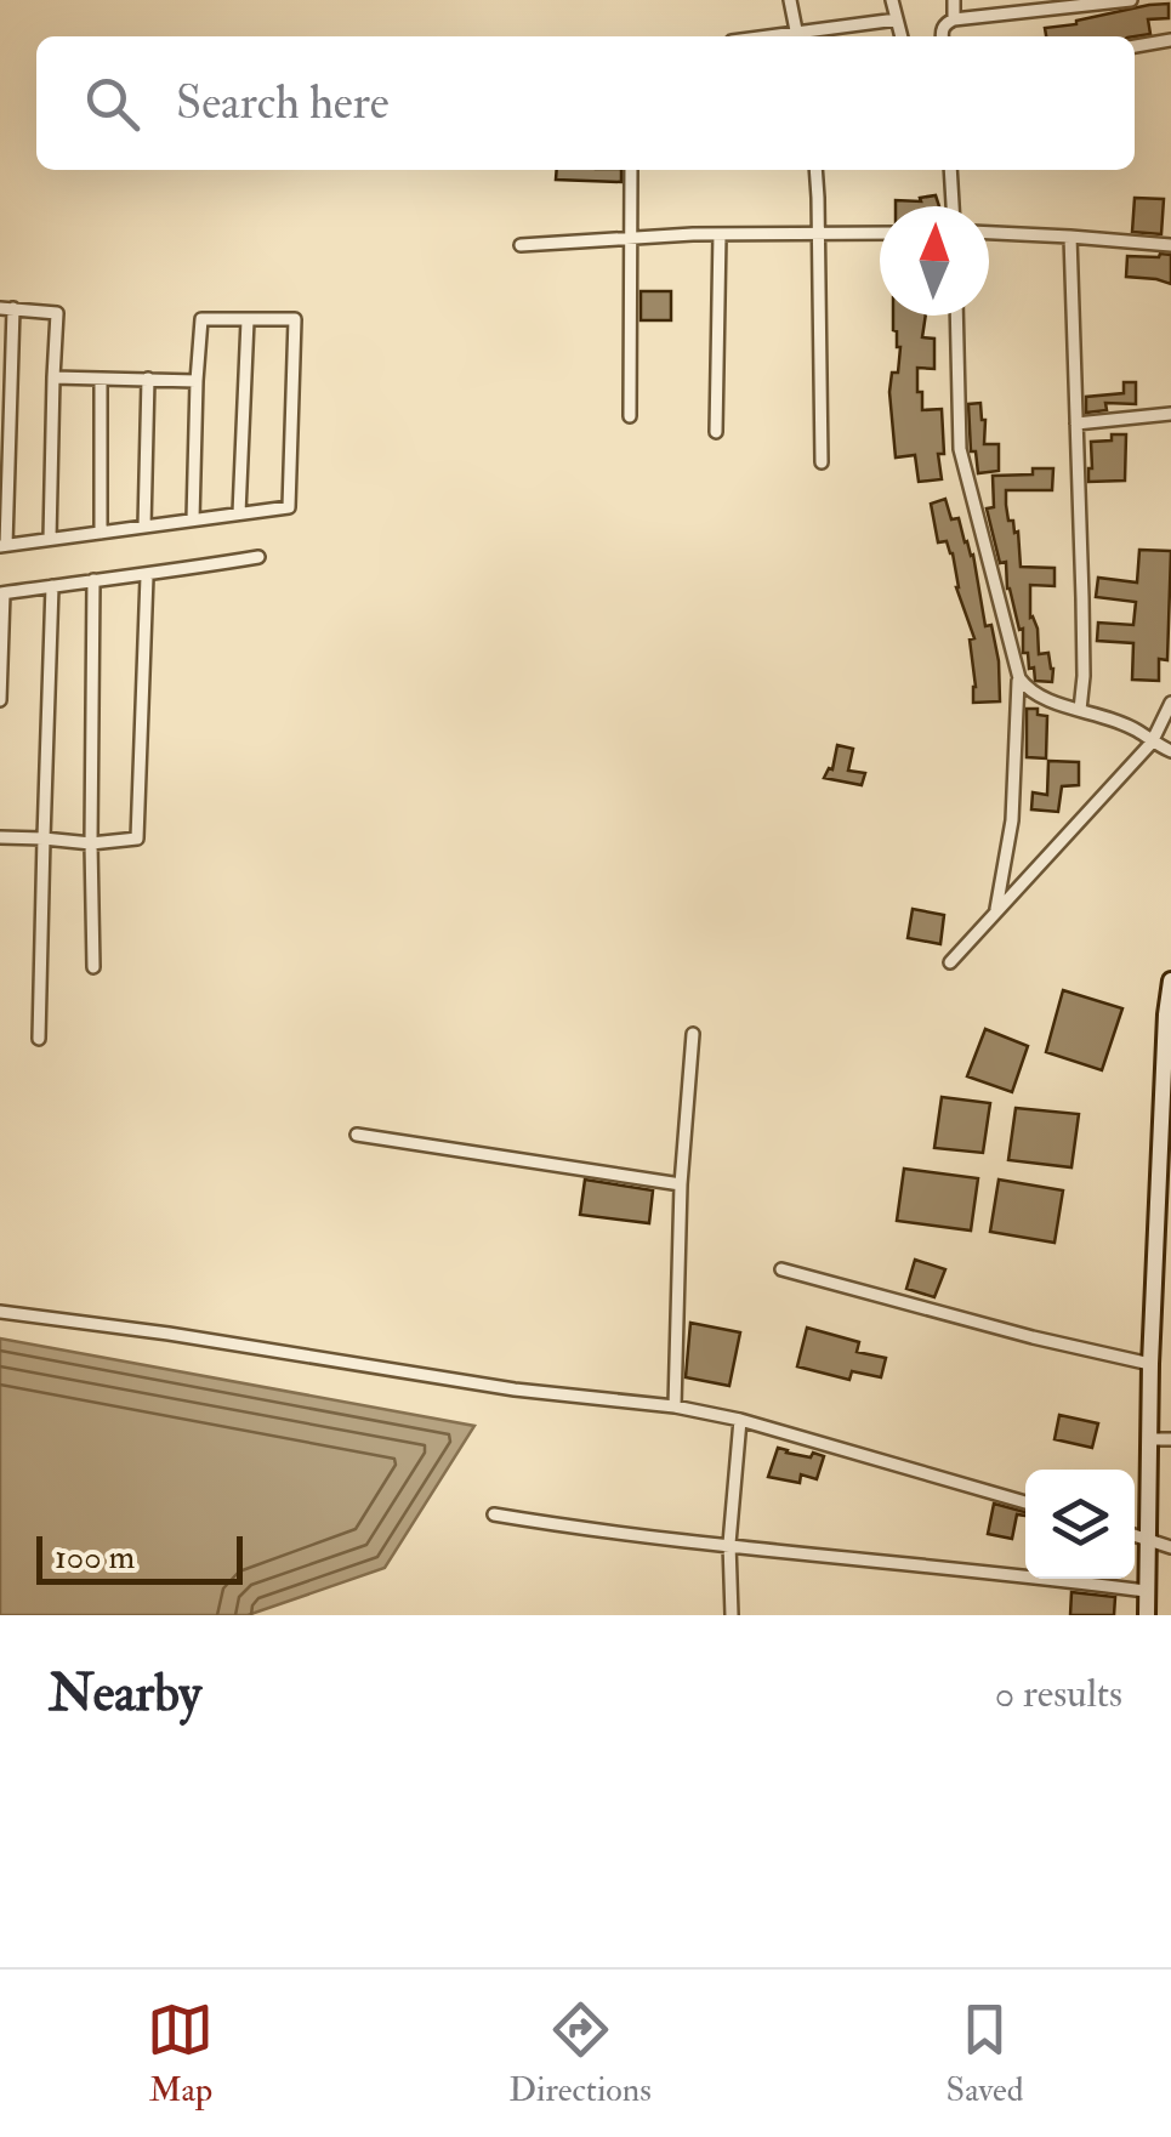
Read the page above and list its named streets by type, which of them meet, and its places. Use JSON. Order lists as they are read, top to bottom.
{
  "scale_bar": "100 m",
  "north": "top",
  "page": {
    "search": "Search here",
    "scale": "100 m",
    "heading": ["Nearby", "0 results"],
    "nav": ["Map", "Directions", "Saved"]
  }
}
